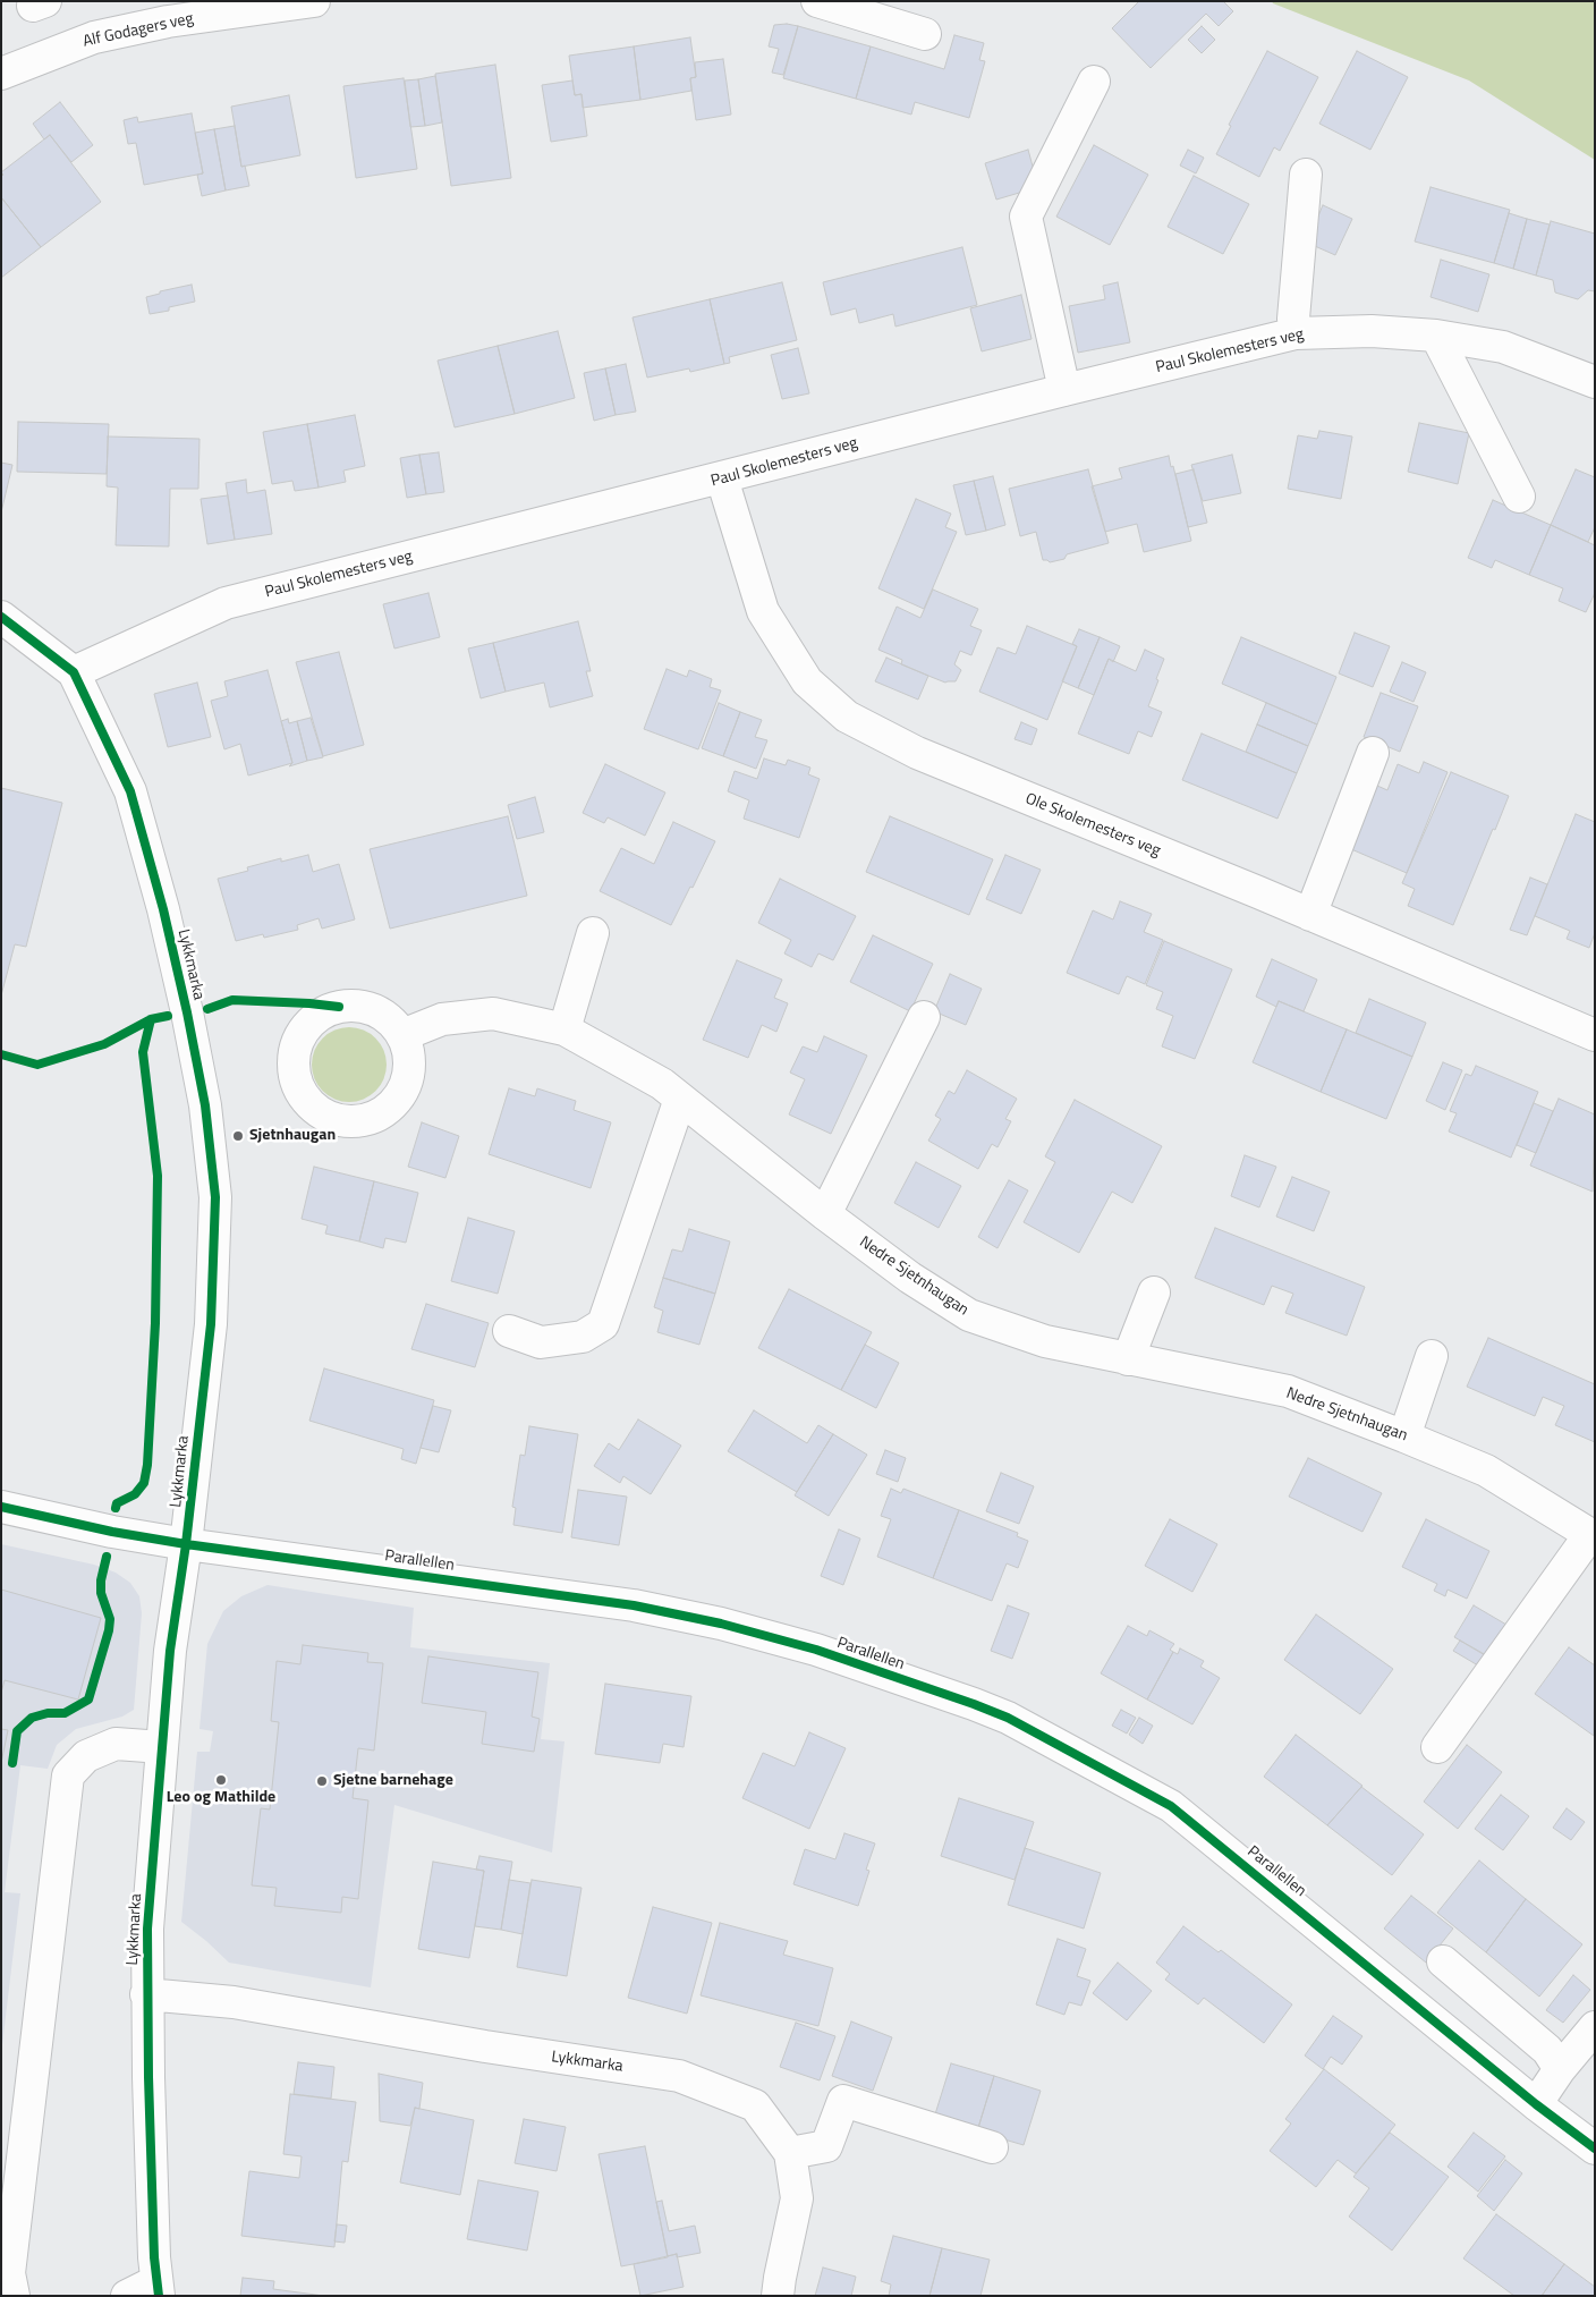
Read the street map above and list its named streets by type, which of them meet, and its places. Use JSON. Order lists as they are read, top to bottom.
{
  "streets": {
    "street": [
      "Alf Godagers veg",
      "Paul Skolemesters veg",
      "Ole Skolemesters veg",
      "Lykkmarka",
      "Nedre Sjetnhaugan",
      "Parallellen"
    ]
  },
  "crossings": [
    ["Paul Skolemesters veg", "Ole Skolemesters veg"],
    ["Paul Skolemesters veg", "Lykkmarka"],
    ["Lykkmarka", "Parallellen"]
  ],
  "places": ["Sjetnhaugan", "Leo og Mathilde", "Sjetne barnehage"]
}
